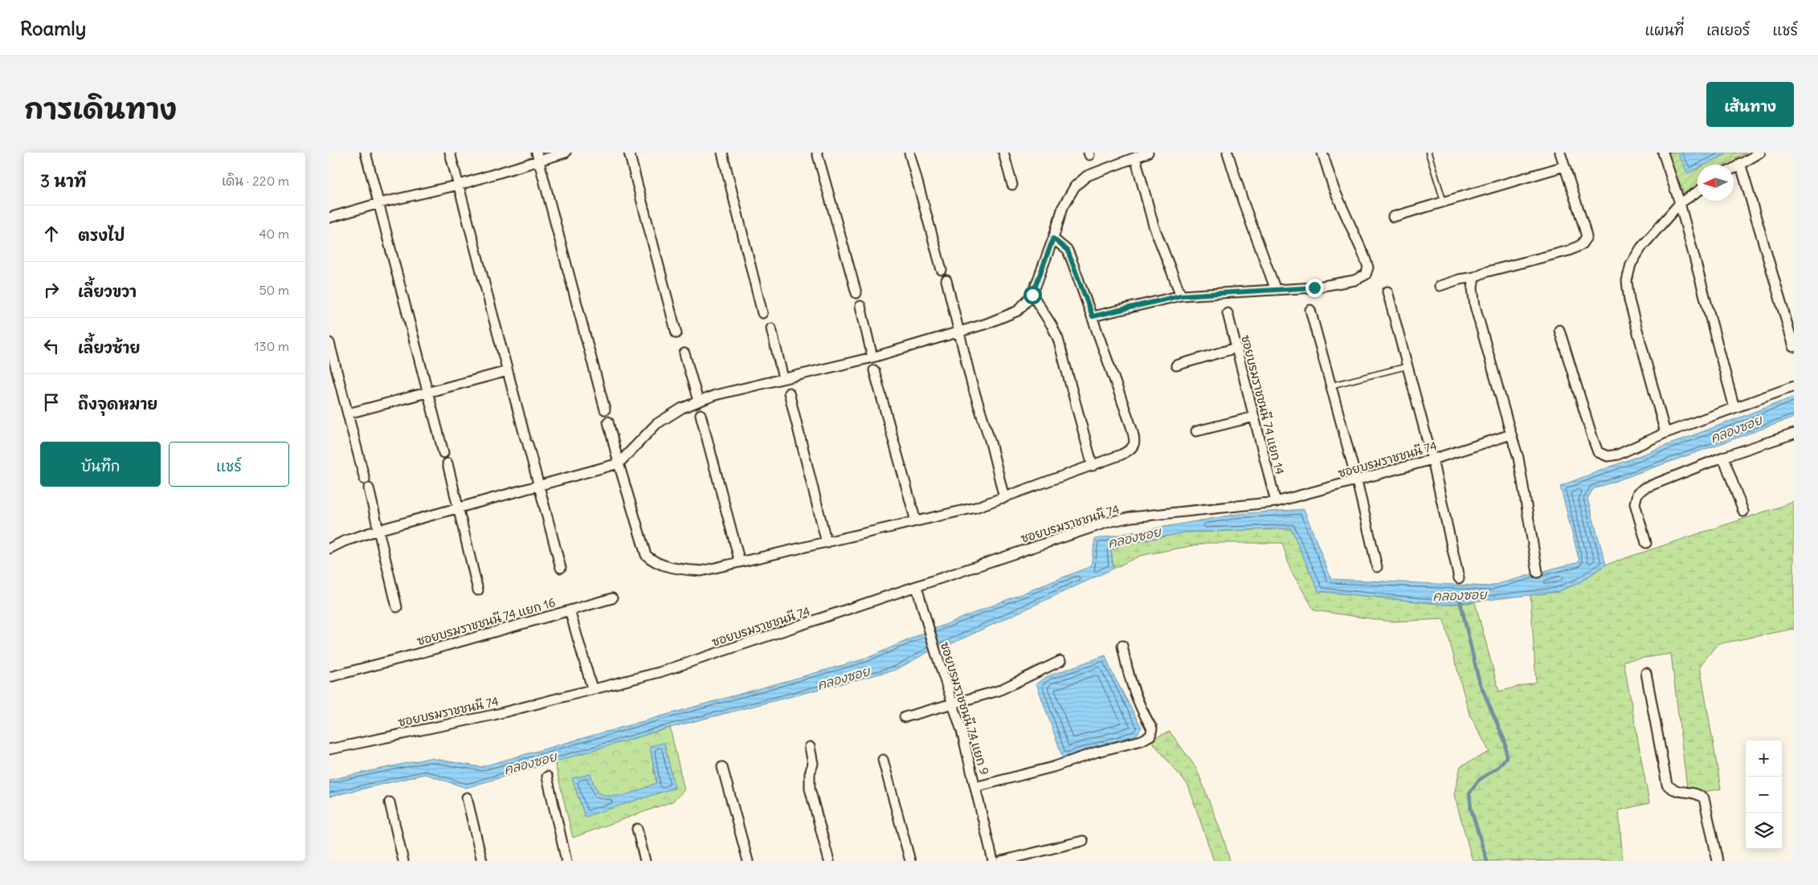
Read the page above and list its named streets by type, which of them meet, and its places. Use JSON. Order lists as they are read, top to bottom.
{
  "streets": {
    "street": [
      "ซอยบรมราชชนนี 74 แยก 14",
      "ซอยบรมราชชนนี 74",
      "ซอยบรมราชชนนี 74 แยก 16",
      "ซอยบรมราชชนนี 74 แยก 9"
    ]
  },
  "crossings": [
    ["ซอยบรมราชชนนี 74 แยก 14", "ซอยบรมราชชนนี 74"],
    ["ซอยบรมราชชนนี 74", "ซอยบรมราชชนนี 74 แยก 16"],
    ["ซอยบรมราชชนนี 74", "ซอยบรมราชชนนี 74 แยก 9"]
  ],
  "water": ["คลองซอย"],
  "north": "left",
  "page": {
    "header": "Roamly",
    "nav": ["แผนที่", "เลเยอร์", "แชร์"],
    "title": "การเดินทาง",
    "buttons": [
      "เส้นทาง",
      ["บันทึก", "แชร์"]
    ],
    "heading": ["3 นาที", "เดิน · 220 m"],
    "list": [
      ["ตรงไป", "40 m"],
      ["เลี้ยวขวา", "50 m"],
      ["เลี้ยวซ้าย", "130 m"],
      "ถึงจุดหมาย"
    ],
    "map_buttons": ["+", "−"]
  }
}
